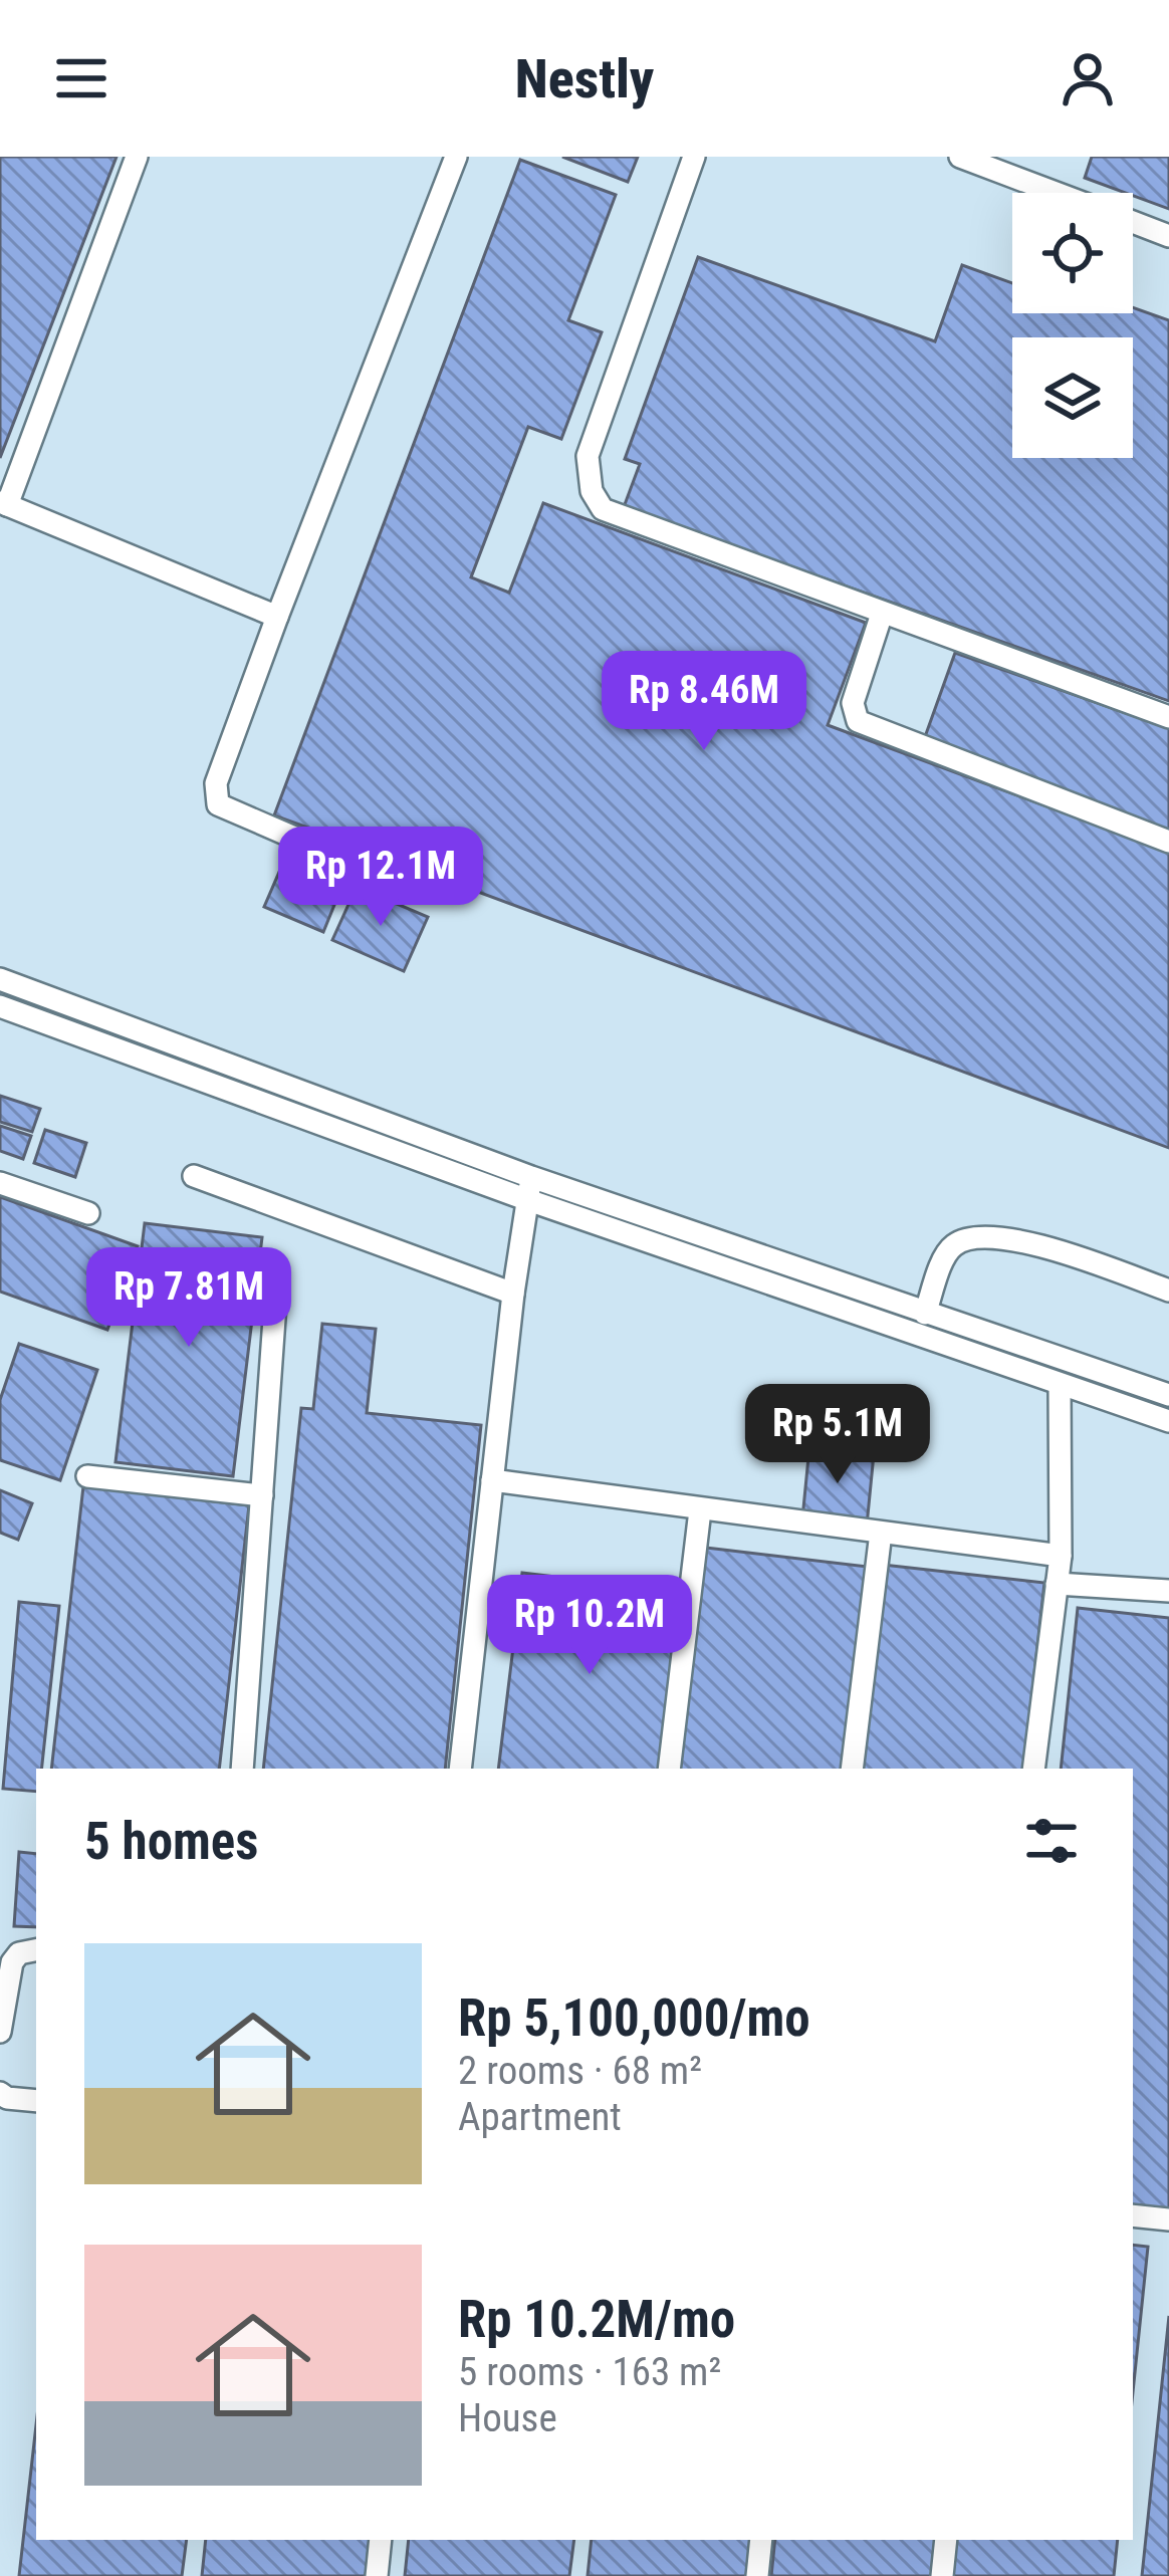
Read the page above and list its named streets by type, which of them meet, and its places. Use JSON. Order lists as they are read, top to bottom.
{
  "page": {
    "header": "Nestly",
    "price": [
      "Rp 8.46M",
      "Rp 12.1M",
      "Rp 7.81M",
      "Rp 5.1M",
      "Rp 10.2M"
    ],
    "heading": "5 homes",
    "list": [
      {
        "name": "Rp 5,100,000/mo",
        "note": "2 rooms · 68 m² · Apartment"
      },
      {
        "name": "Rp 10.2M/mo",
        "note": "5 rooms · 163 m² · House"
      }
    ]
  }
}
